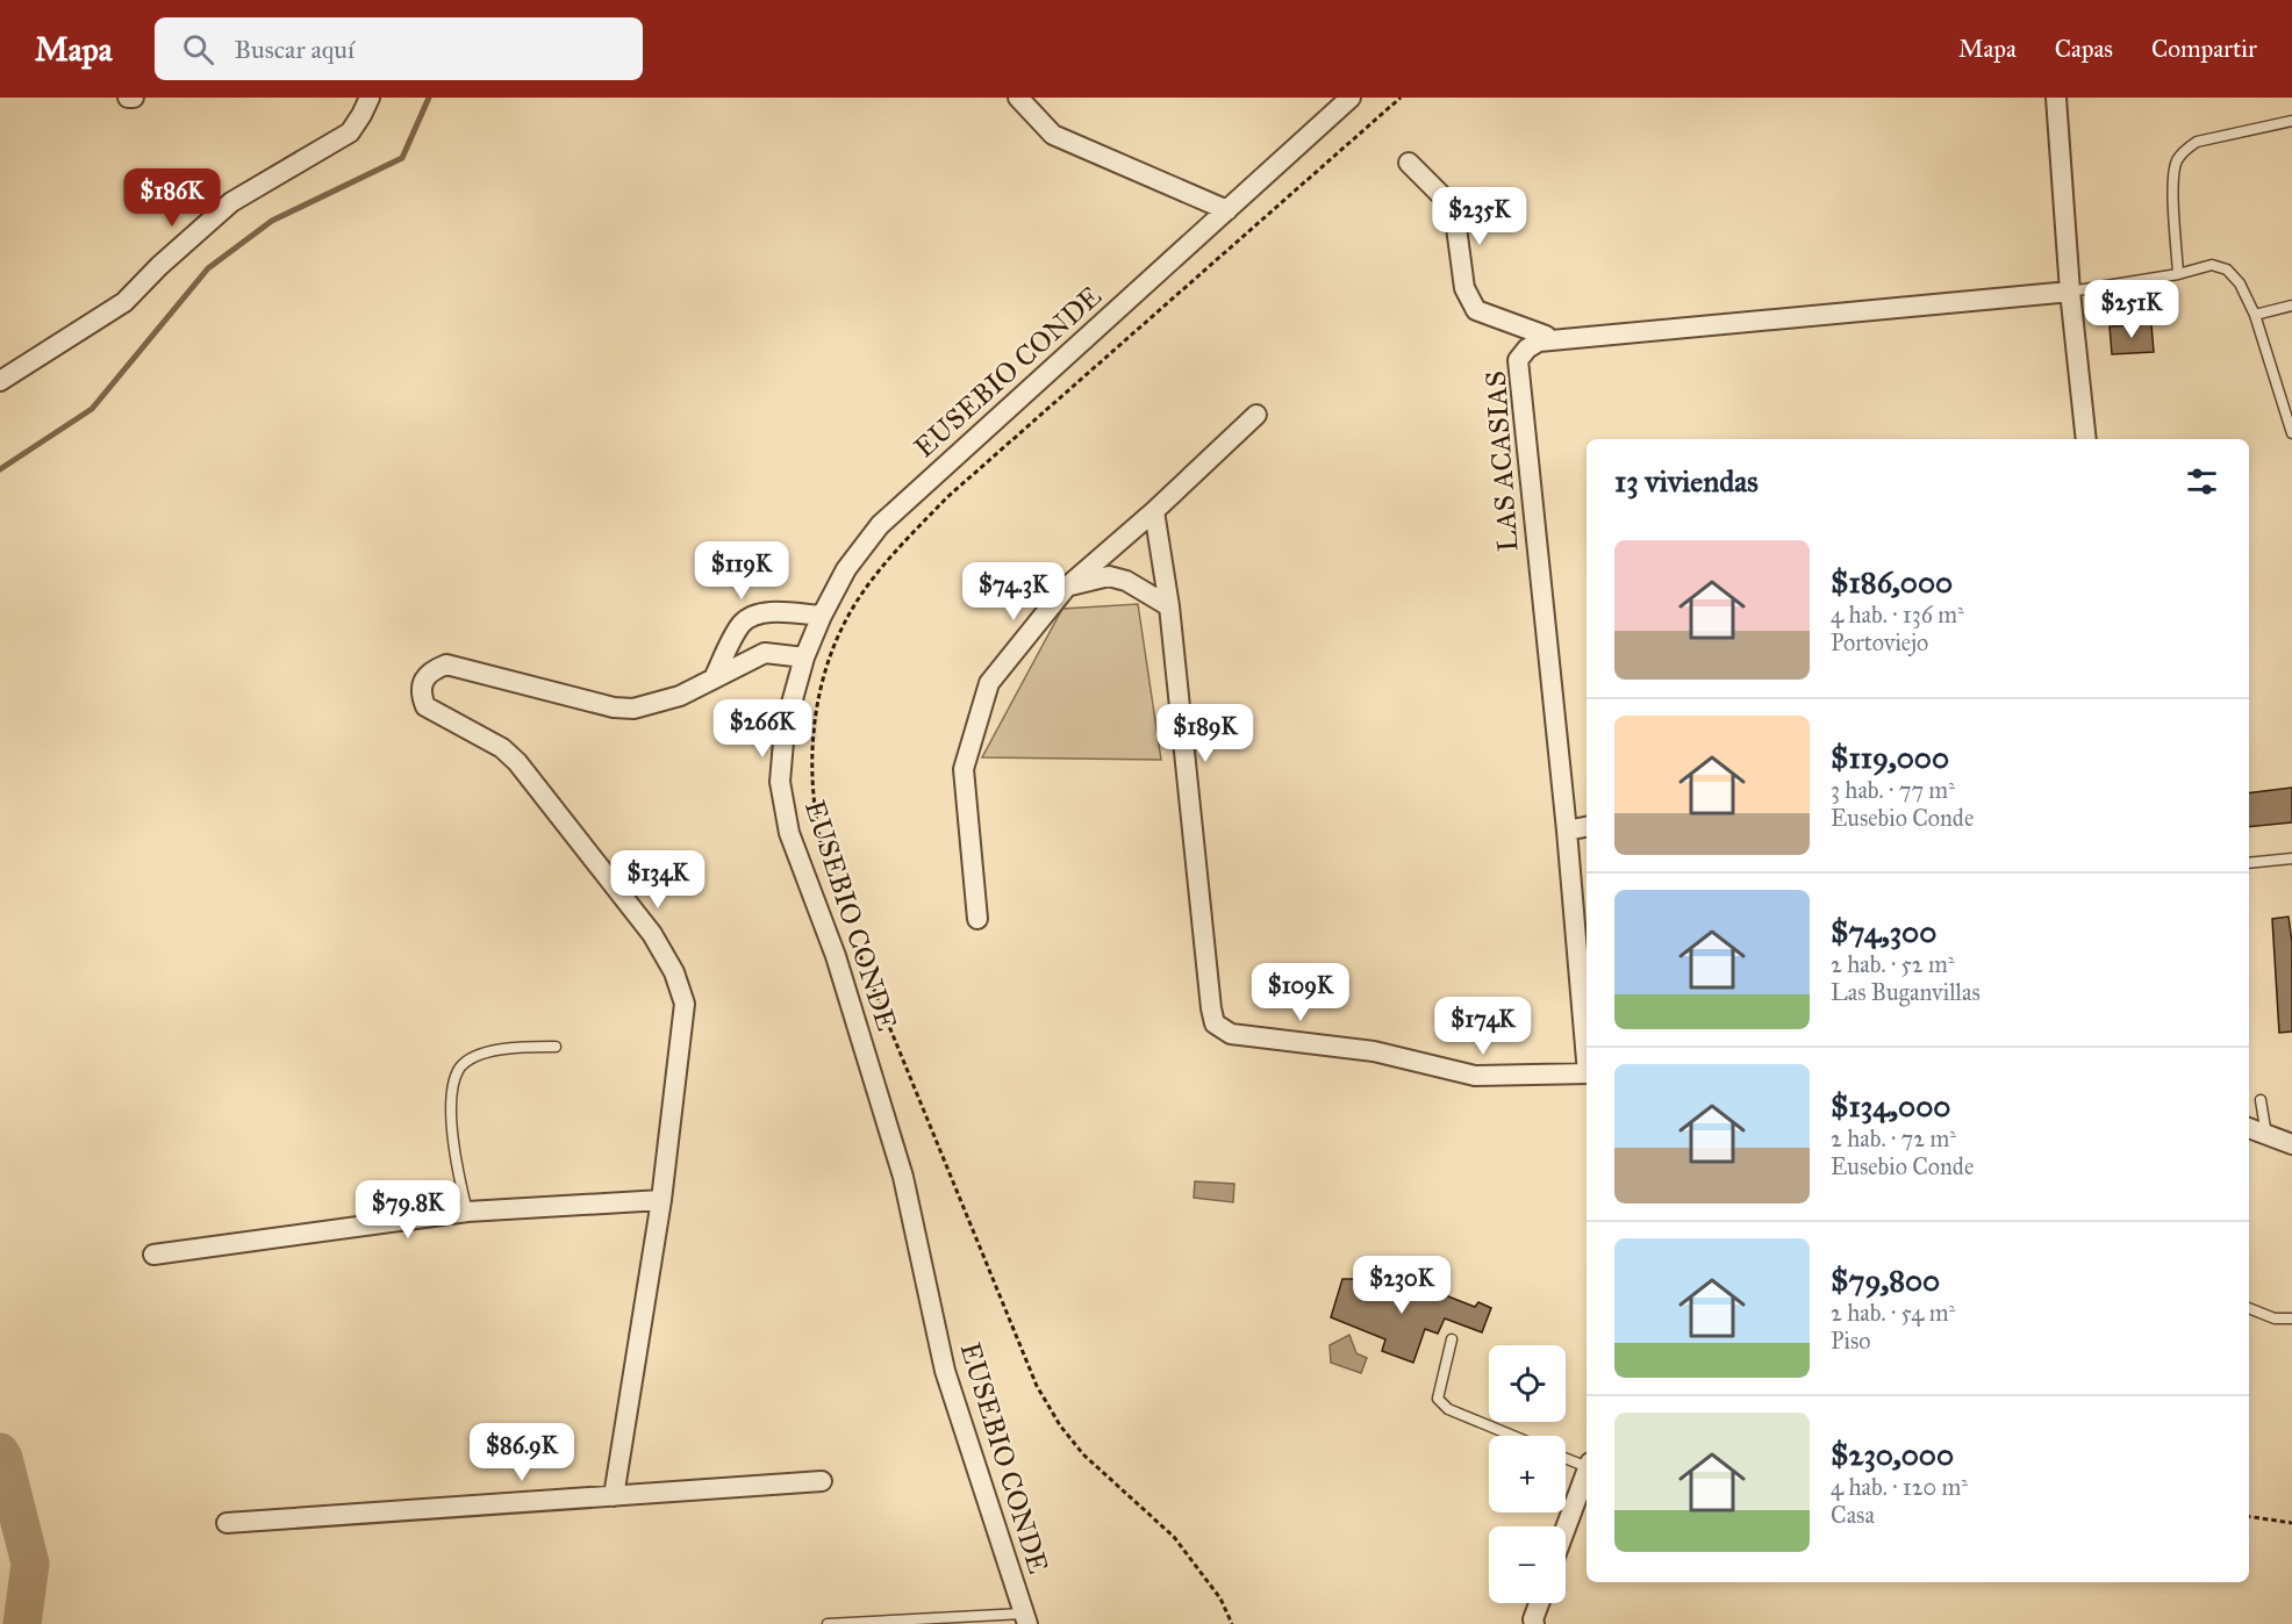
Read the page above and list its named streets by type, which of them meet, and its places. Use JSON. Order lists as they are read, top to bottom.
{
  "streets": {
    "street": ["EUSEBIO CONDE", "LAS ACASIAS"]
  },
  "page": {
    "header": "Mapa",
    "search": "Buscar aquí",
    "nav": ["Mapa", "Capas", "Compartir"],
    "price": [
      "$186K",
      "$235K",
      "$251K",
      "$119K",
      "$74.3K",
      "$266K",
      "$189K",
      "$134K",
      "$109K",
      "$174K",
      "$79.8K",
      "$230K",
      "$86.9K"
    ],
    "heading": "13 viviendas",
    "list": [
      {
        "name": "$186,000",
        "note": "4 hab. · 136 m² · Portoviejo"
      },
      {
        "name": "$119,000",
        "note": "3 hab. · 77 m² · Eusebio Conde"
      },
      {
        "name": "$74,300",
        "note": "2 hab. · 52 m² · Las Buganvillas"
      },
      {
        "name": "$134,000",
        "note": "2 hab. · 72 m² · Eusebio Conde"
      },
      {
        "name": "$79,800",
        "note": "2 hab. · 54 m² · Piso"
      },
      {
        "name": "$230,000",
        "note": "4 hab. · 120 m² · Casa"
      }
    ],
    "map_buttons": ["+", "−"]
  }
}
